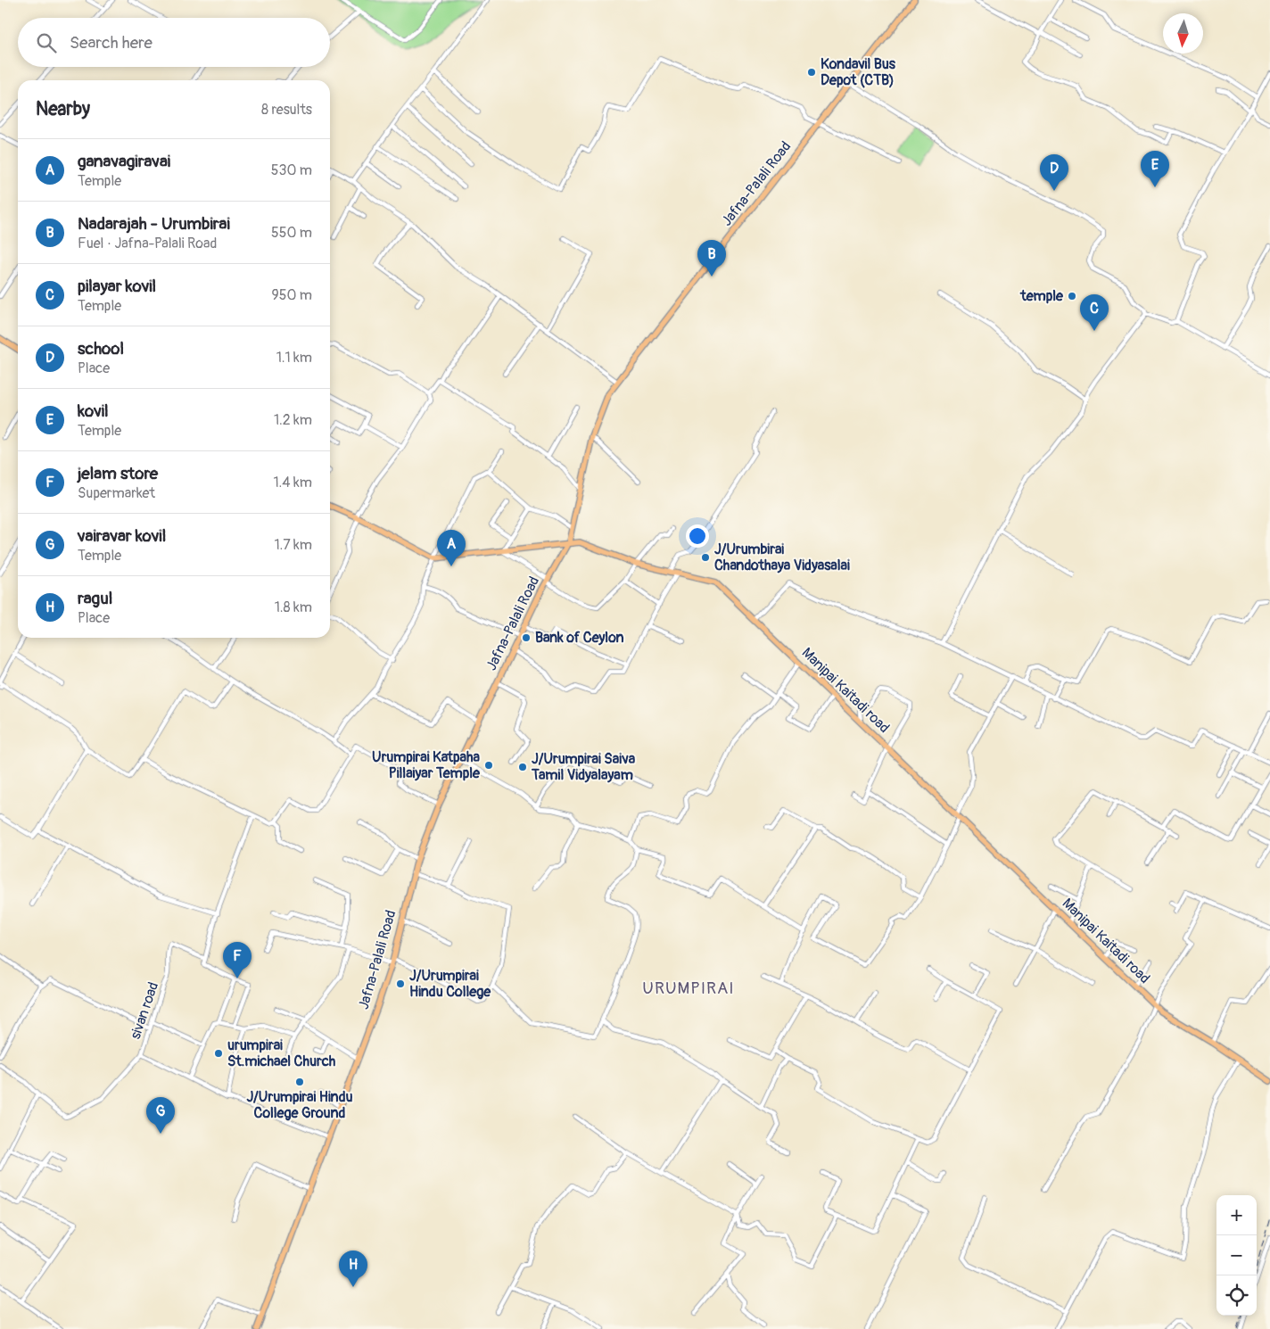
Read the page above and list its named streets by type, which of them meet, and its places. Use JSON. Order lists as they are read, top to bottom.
{
  "streets": {
    "main road": ["Jafna-Palali Road", "Manipai Kaitadi road"],
    "street": ["sivan road"]
  },
  "crossings": [
    ["Jafna-Palali Road", "Manipai Kaitadi road"]
  ],
  "districts": ["URUMPIRAI"],
  "places": [
    "Kondavil Bus Depot (CTB)",
    "temple",
    "J/Urumbirai Chandothaya Vidyasalai",
    "Bank of Ceylon",
    "Urumpirai Katpaha Pillaiyar Temple",
    "J/Urumpirai Saiva Tamil Vidyalayam",
    "J/Urumpirai Hindu College",
    "urumpirai St.michael Church",
    "J/Urumpirai Hindu College Ground"
  ],
  "north": "bottom",
  "page": {
    "search": "Search here",
    "heading": ["Nearby", "8 results"],
    "list": [
      {
        "mark": "A",
        "name": "ganavagiravai",
        "note": "Temple",
        "value": "530 m"
      },
      {
        "mark": "B",
        "name": "Nadarajah - Urumbirai",
        "note": "Fuel · Jafna-Palali Road",
        "value": "550 m"
      },
      {
        "mark": "C",
        "name": "pilayar kovil",
        "note": "Temple",
        "value": "950 m"
      },
      {
        "mark": "D",
        "name": "school",
        "note": "Place",
        "value": "1.1 km"
      },
      {
        "mark": "E",
        "name": "kovil",
        "note": "Temple",
        "value": "1.2 km"
      },
      {
        "mark": "F",
        "name": "jelam store",
        "note": "Supermarket",
        "value": "1.4 km"
      },
      {
        "mark": "G",
        "name": "vairavar kovil",
        "note": "Temple",
        "value": "1.7 km"
      },
      {
        "mark": "H",
        "name": "ragul",
        "note": "Place",
        "value": "1.8 km"
      }
    ],
    "pins": [
      "E",
      "D",
      "B",
      "C",
      "A",
      "F",
      "G",
      "H"
    ],
    "map_buttons": ["+", "−"]
  }
}
